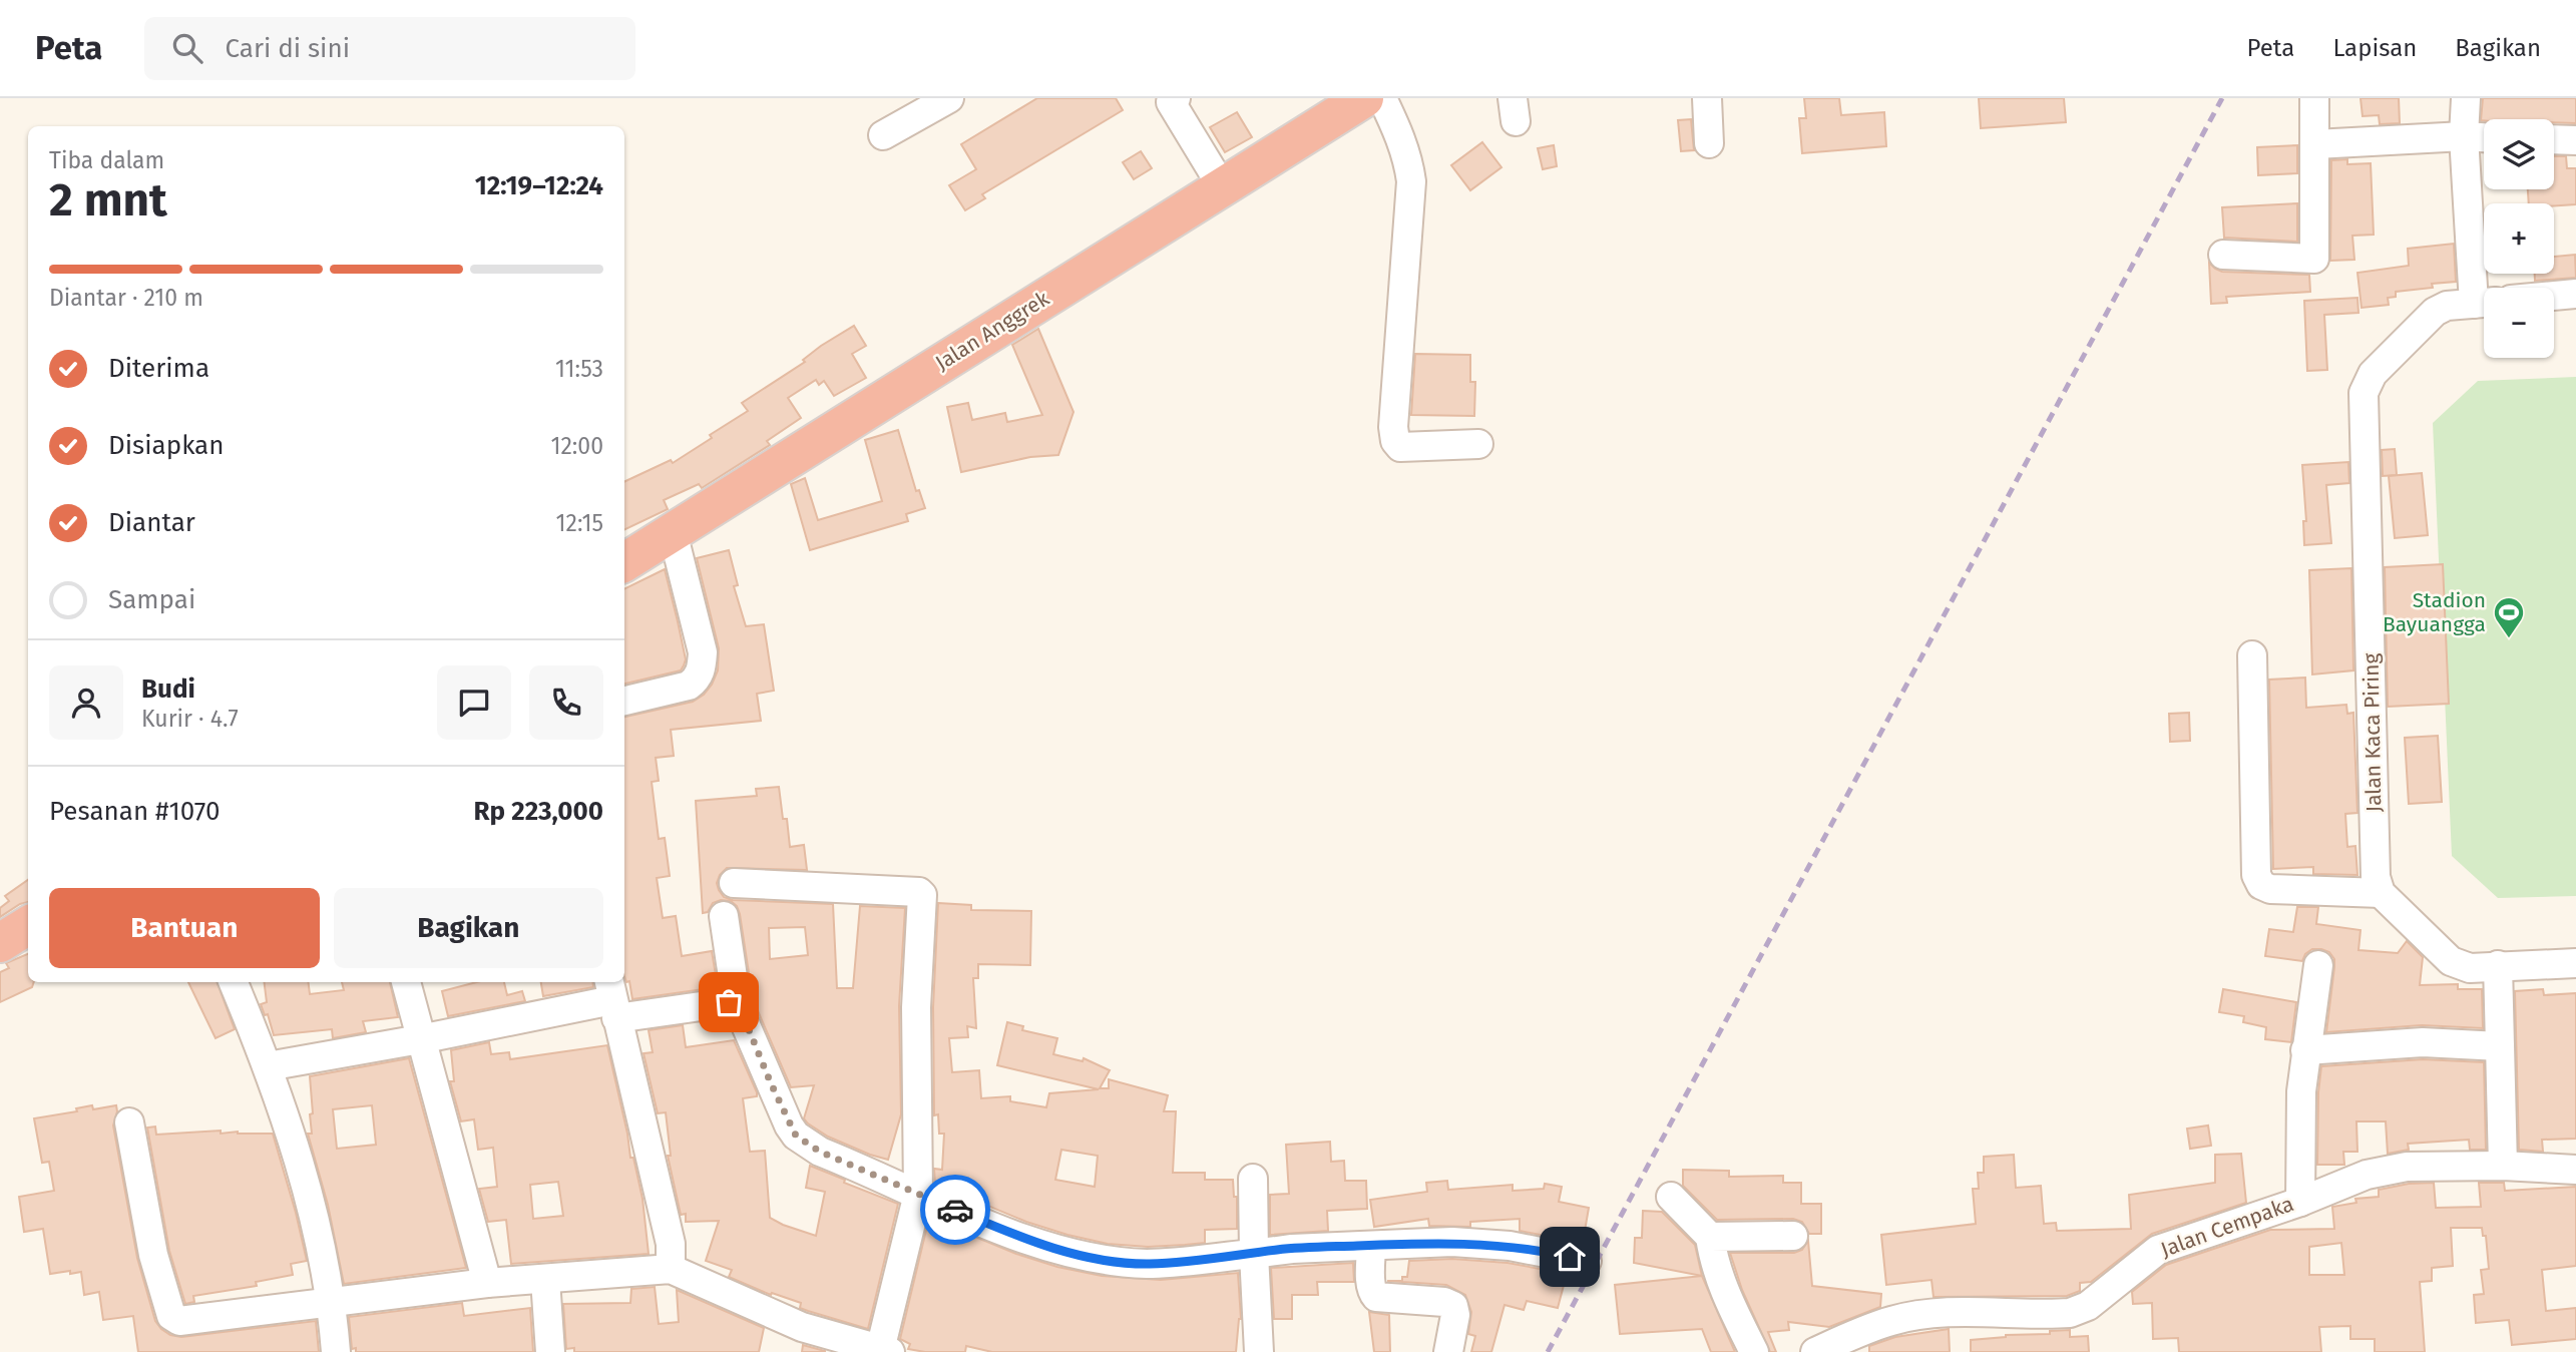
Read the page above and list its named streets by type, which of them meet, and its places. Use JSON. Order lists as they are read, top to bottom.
{
  "streets": {
    "highway": ["Jalan Anggrek"],
    "street": ["Jalan Kaca Piring", "Jalan Cempaka"]
  },
  "places": {
    "sports": ["Stadion Bayuangga"]
  },
  "page": {
    "header": "Peta",
    "search": "Cari di sini",
    "nav": ["Peta", "Lapisan", "Bagikan"],
    "map_buttons": ["+", "−"],
    "heading": ["2 mnt", "Tiba dalam", "12:19–12:24"],
    "panel": [
      "Budi",
      "Kurir · 4.7",
      "Pesanan #1070",
      "Rp 223,000"
    ],
    "bar": "Diantar · 210 m",
    "list": [
      ["Diterima", "11:53"],
      ["Disiapkan", "12:00"],
      ["Diantar", "12:15"],
      "Sampai"
    ],
    "buttons": ["Bantuan", "Bagikan"]
  }
}
